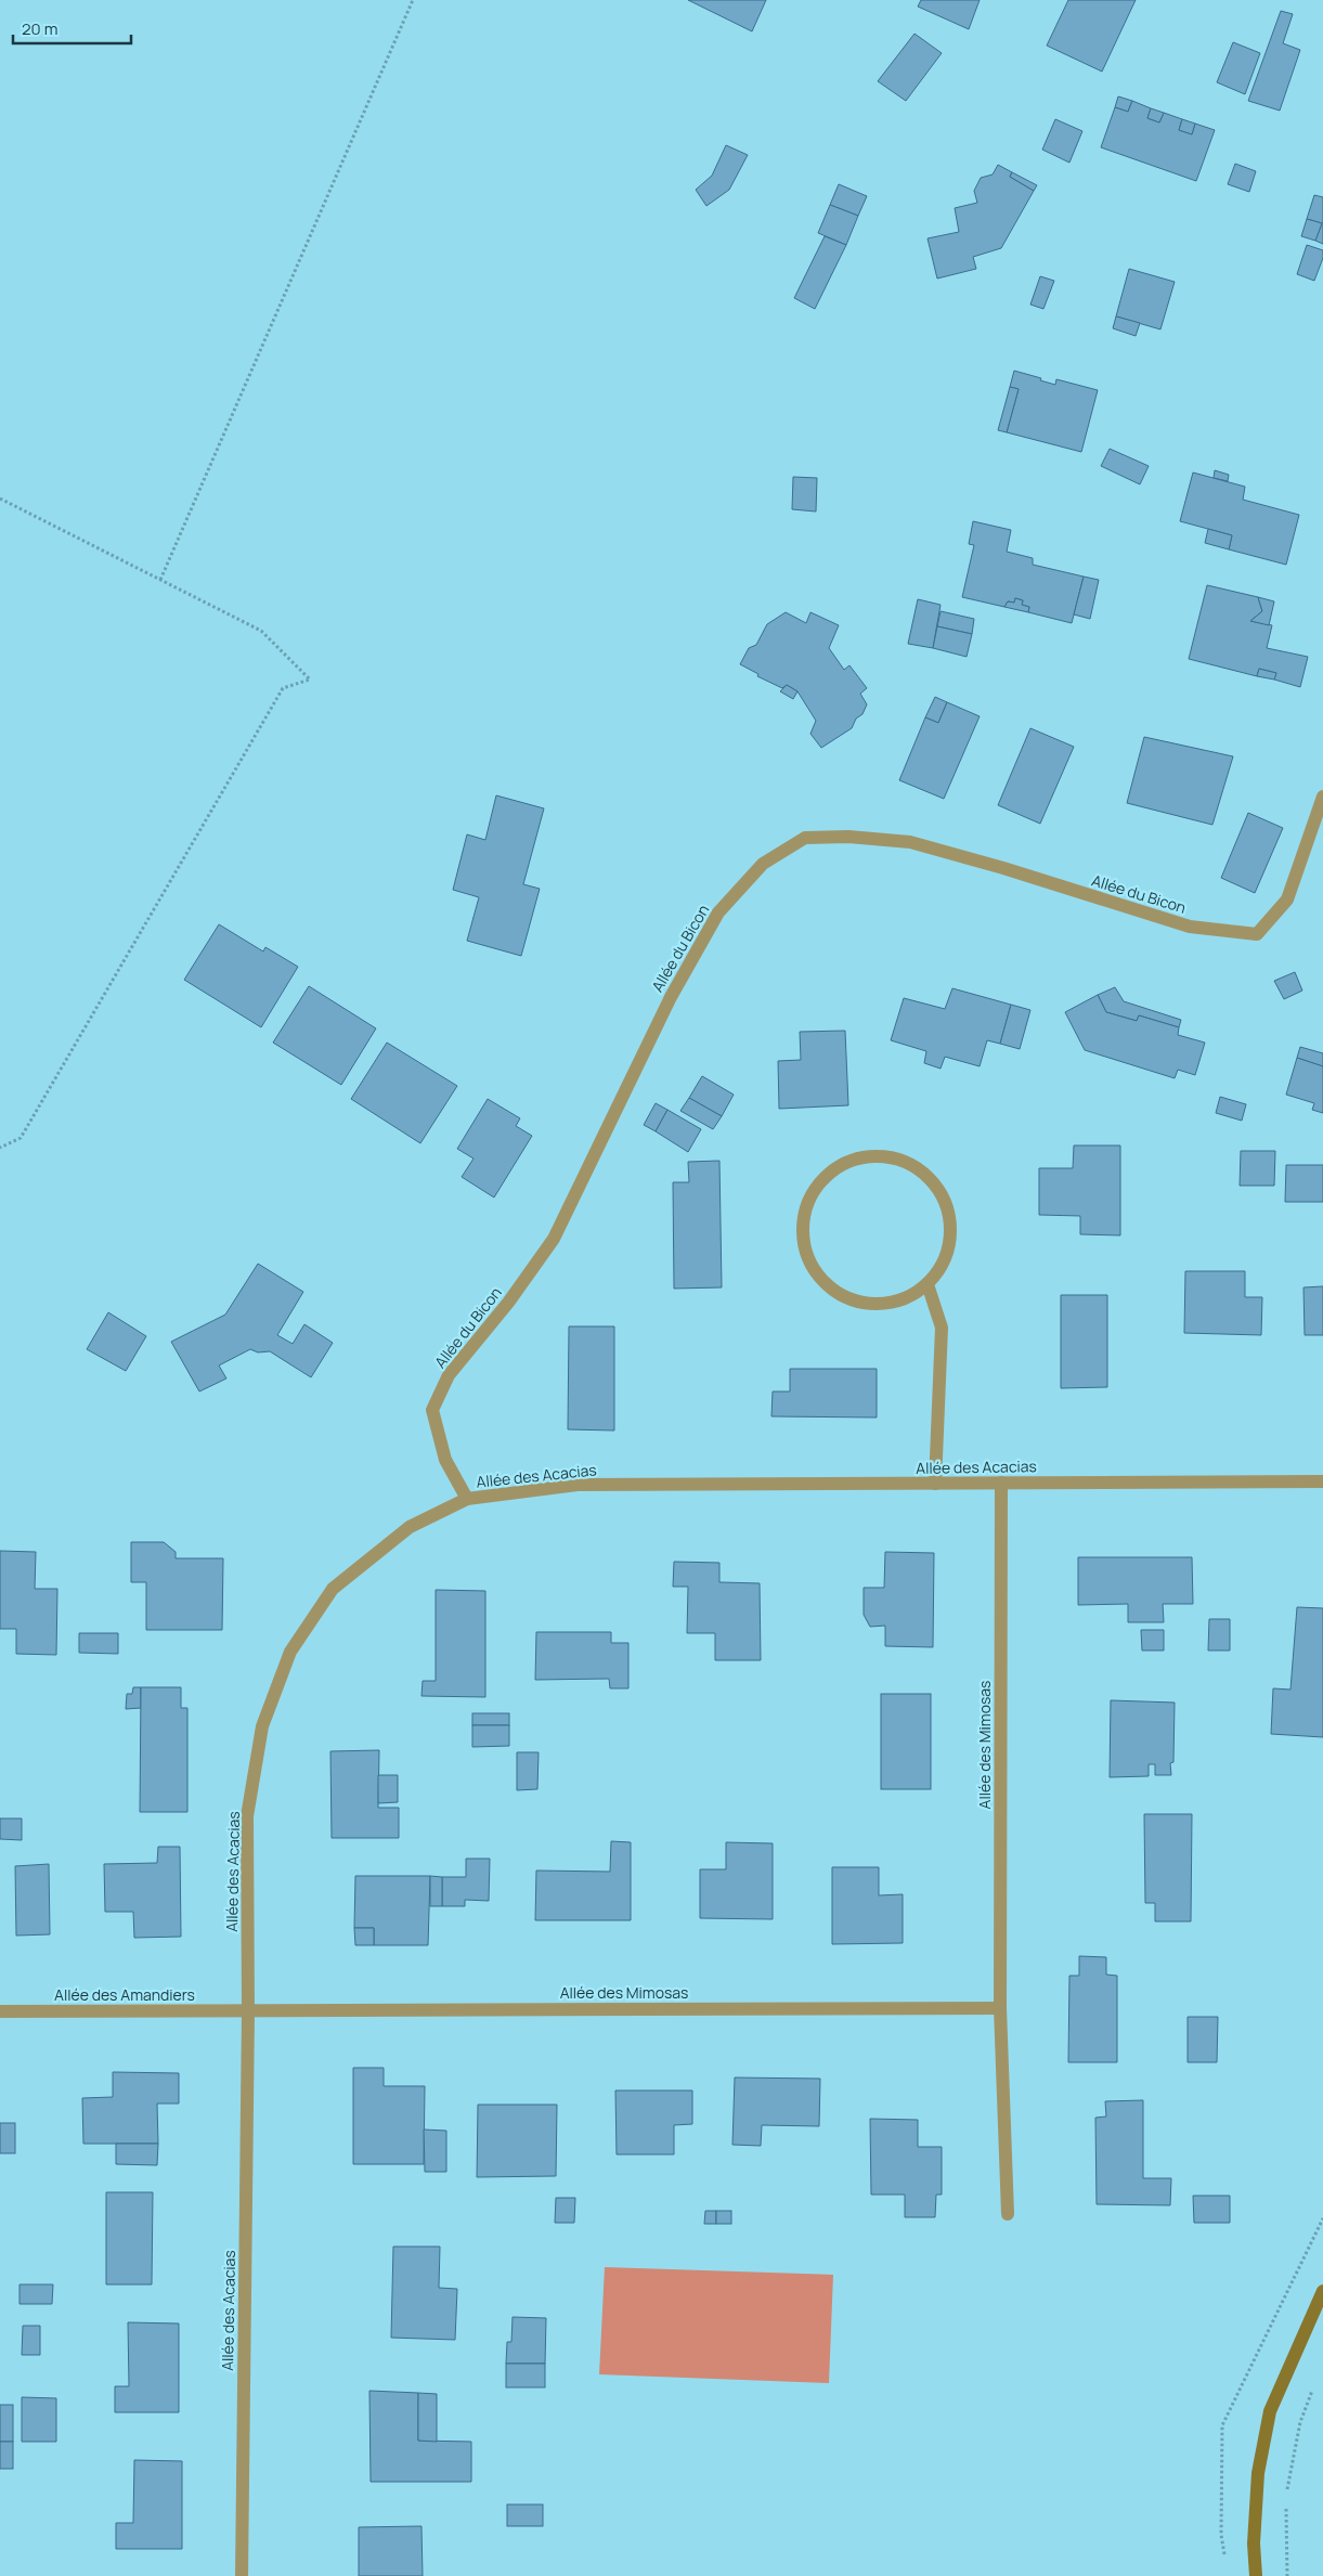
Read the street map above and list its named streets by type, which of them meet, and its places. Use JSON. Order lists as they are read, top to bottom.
{
  "streets": {
    "street": [
      "Allée du Bicon",
      "Allée des Acacias",
      "Allée des Mimosas",
      "Allée des Amandiers"
    ]
  },
  "crossings": [
    ["Allée du Bicon", "Allée des Acacias"],
    ["Allée des Acacias", "Allée des Mimosas"],
    ["Allée des Acacias", "Allée des Amandiers"],
    ["Allée des Mimosas", "Allée des Amandiers"]
  ],
  "scale_bar": "20 m"
}
